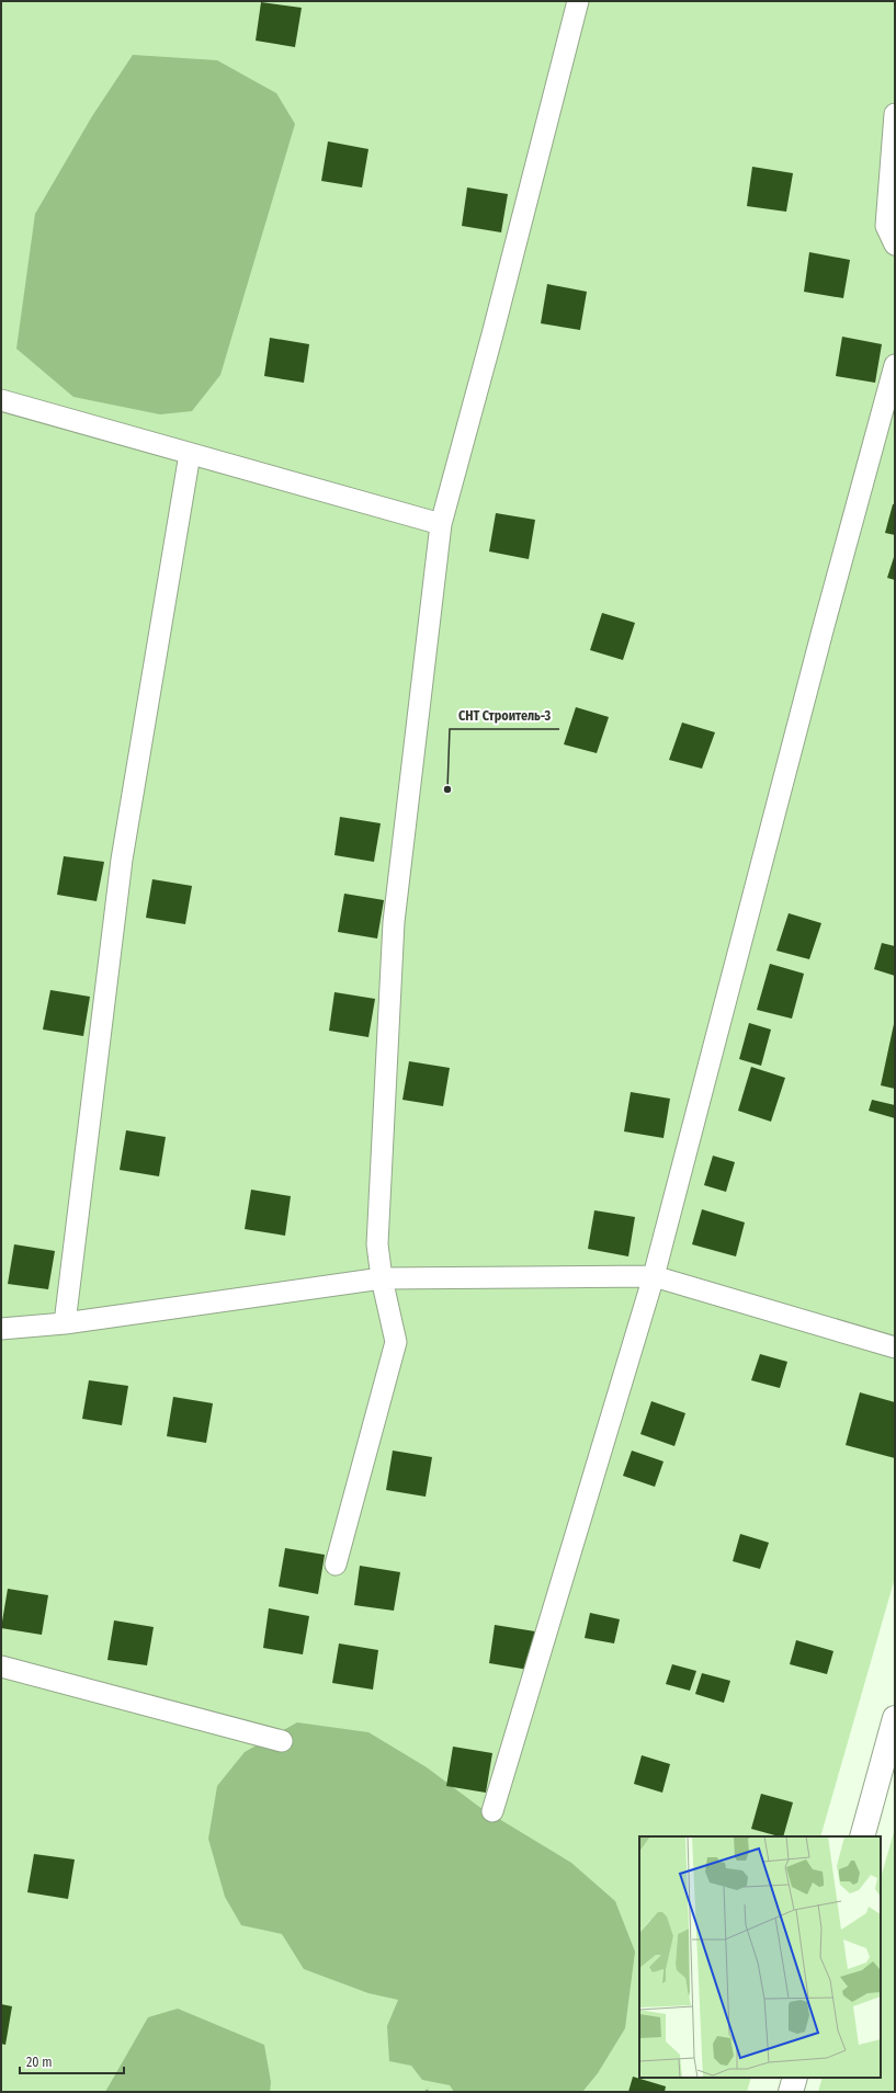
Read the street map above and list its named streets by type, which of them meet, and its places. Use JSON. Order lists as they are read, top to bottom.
{
  "places": ["СНТ Строитель-3"],
  "scale_bar": "20 m"
}
